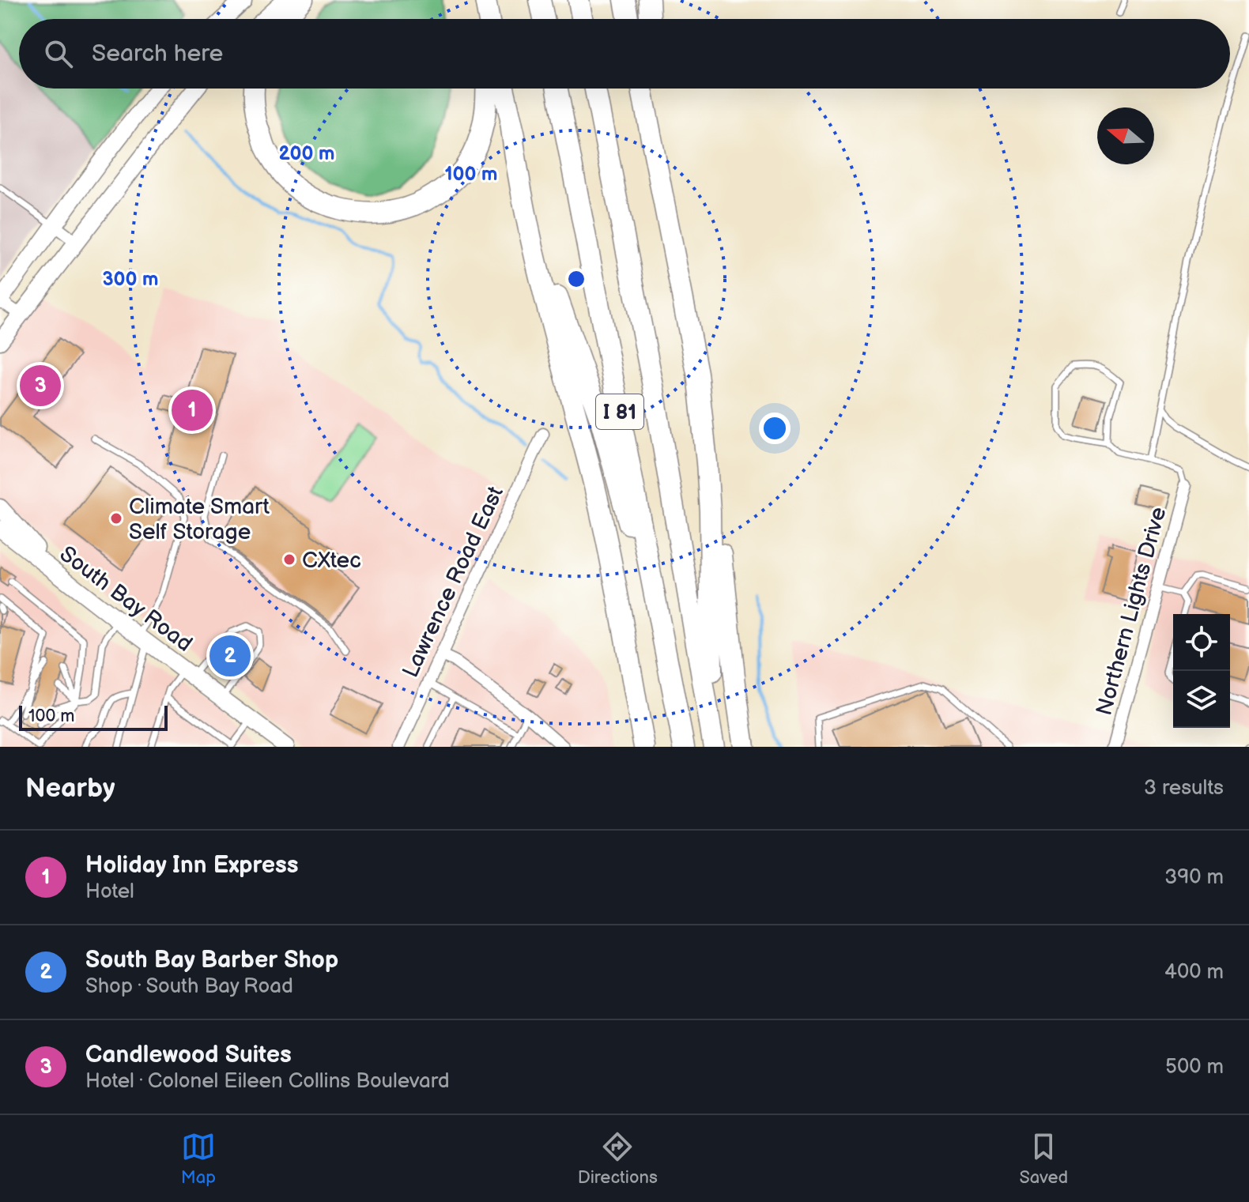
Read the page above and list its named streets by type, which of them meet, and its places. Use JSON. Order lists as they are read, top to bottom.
{
  "streets": {
    "highway": ["I 81"],
    "main road": ["South Bay Road"],
    "street": ["Lawrence Road East", "Northern Lights Drive"]
  },
  "places": ["Climate Smart Self Storage", "CXtec"],
  "scale_bar": "100 m",
  "north": "left",
  "page": {
    "search": "Search here",
    "pins": ["3", "1", "2"],
    "scale": "100 m",
    "heading": ["Nearby", "3 results"],
    "list": [
      {
        "mark": "1",
        "name": "Holiday Inn Express",
        "note": "Hotel",
        "value": "390 m"
      },
      {
        "mark": "2",
        "name": "South Bay Barber Shop",
        "note": "Shop · South Bay Road",
        "value": "400 m"
      },
      {
        "mark": "3",
        "name": "Candlewood Suites",
        "note": "Hotel · Colonel Eileen Collins Boulevard",
        "value": "500 m"
      }
    ],
    "nav": ["Map", "Directions", "Saved"]
  },
  "rings": ["200 m", "100 m", "300 m"]
}
